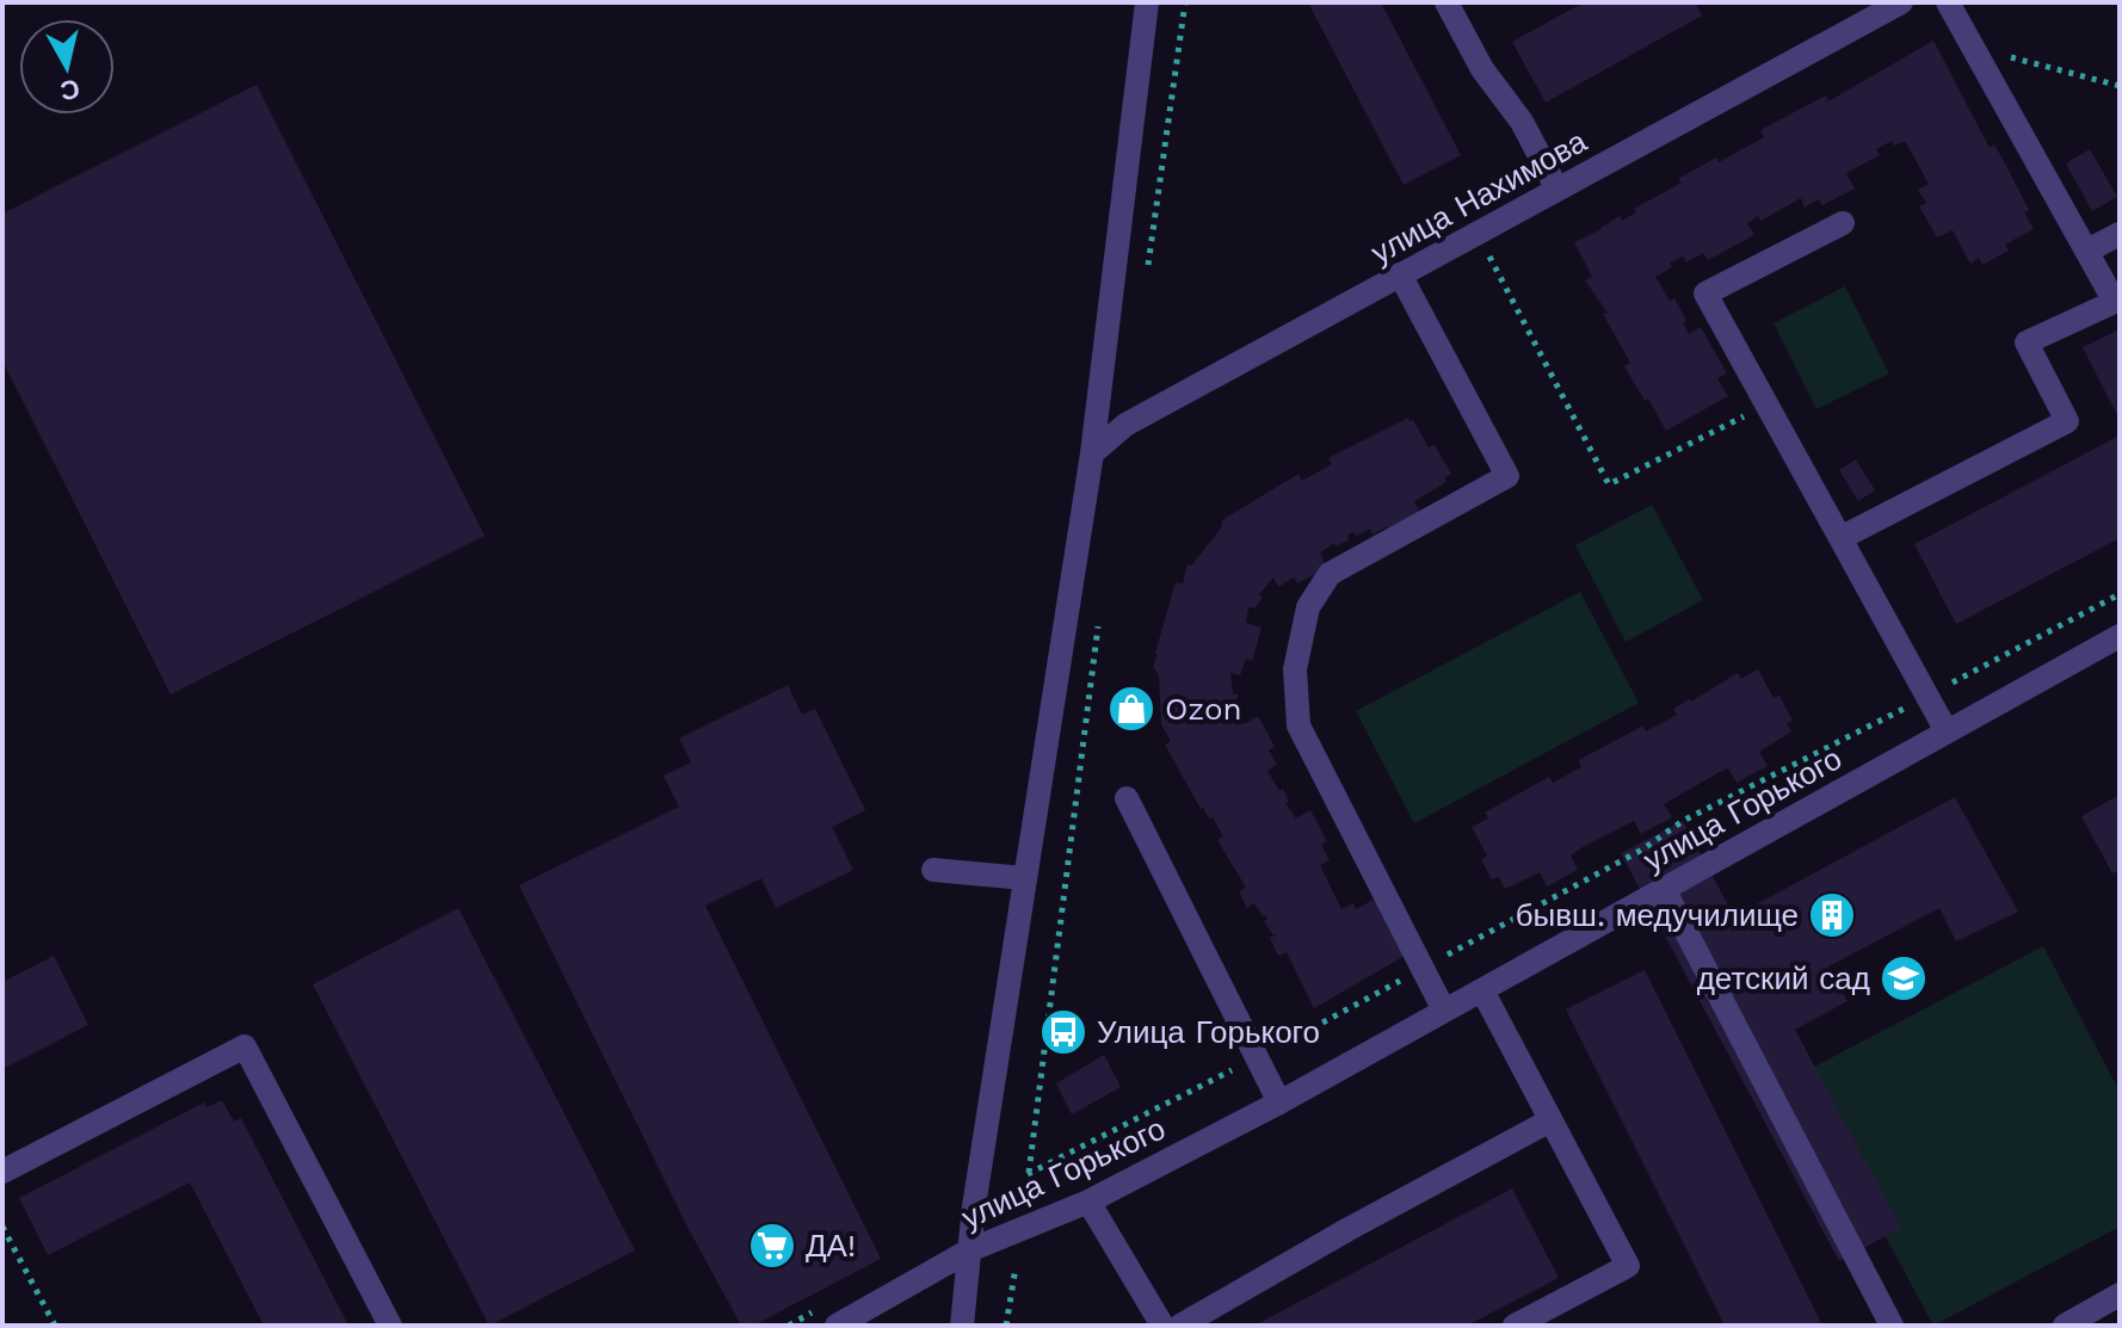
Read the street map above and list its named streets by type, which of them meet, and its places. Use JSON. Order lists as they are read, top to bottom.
{
  "streets": {
    "street": ["улица Нахимова", "улица Горького"]
  },
  "places": {
    "shop": ["Ozon"],
    "building": ["бывш. медучилище"],
    "school or university": ["детский сад"],
    "bus stop": ["Улица Горького"],
    "supermarket": ["ДА!"]
  },
  "north": "bottom"
}
